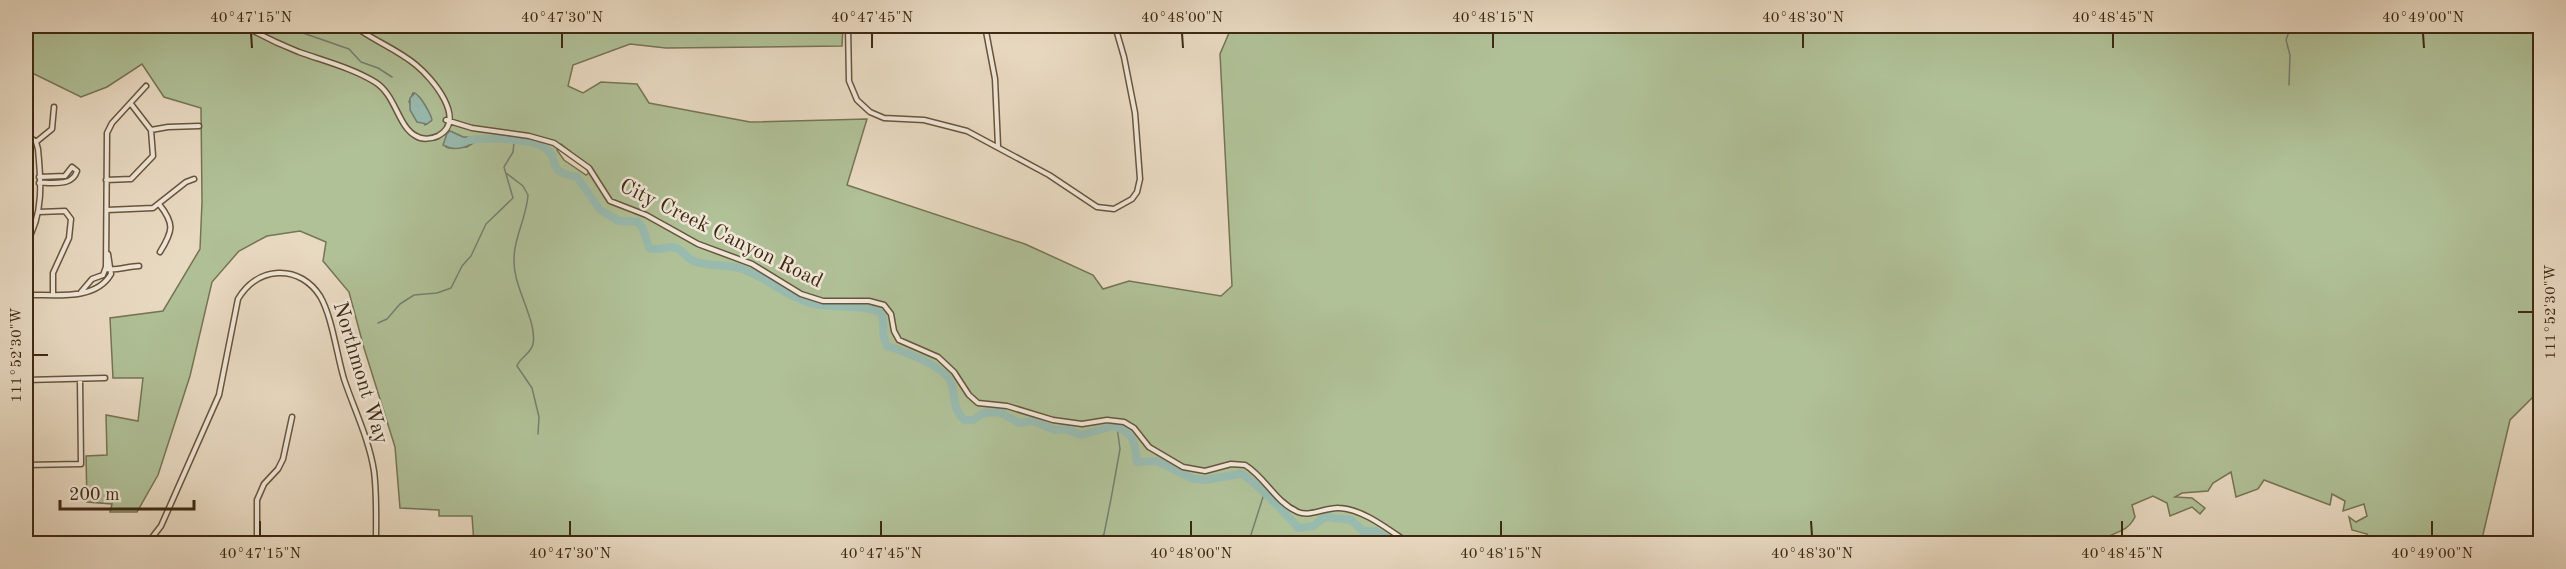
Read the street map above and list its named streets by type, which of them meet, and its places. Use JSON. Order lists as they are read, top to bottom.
{
  "streets": {
    "street": ["City Creek Canyon Road", "Northmont Way"]
  },
  "scale_bar": "200 m",
  "coordinates": [
    "40°47'15\"N",
    "40°47'30\"N",
    "40°47'45\"N",
    "40°48'00\"N",
    "40°48'15\"N",
    "40°48'30\"N",
    "40°48'45\"N",
    "40°49'00\"N",
    "111°52'30\"W"
  ]
}
